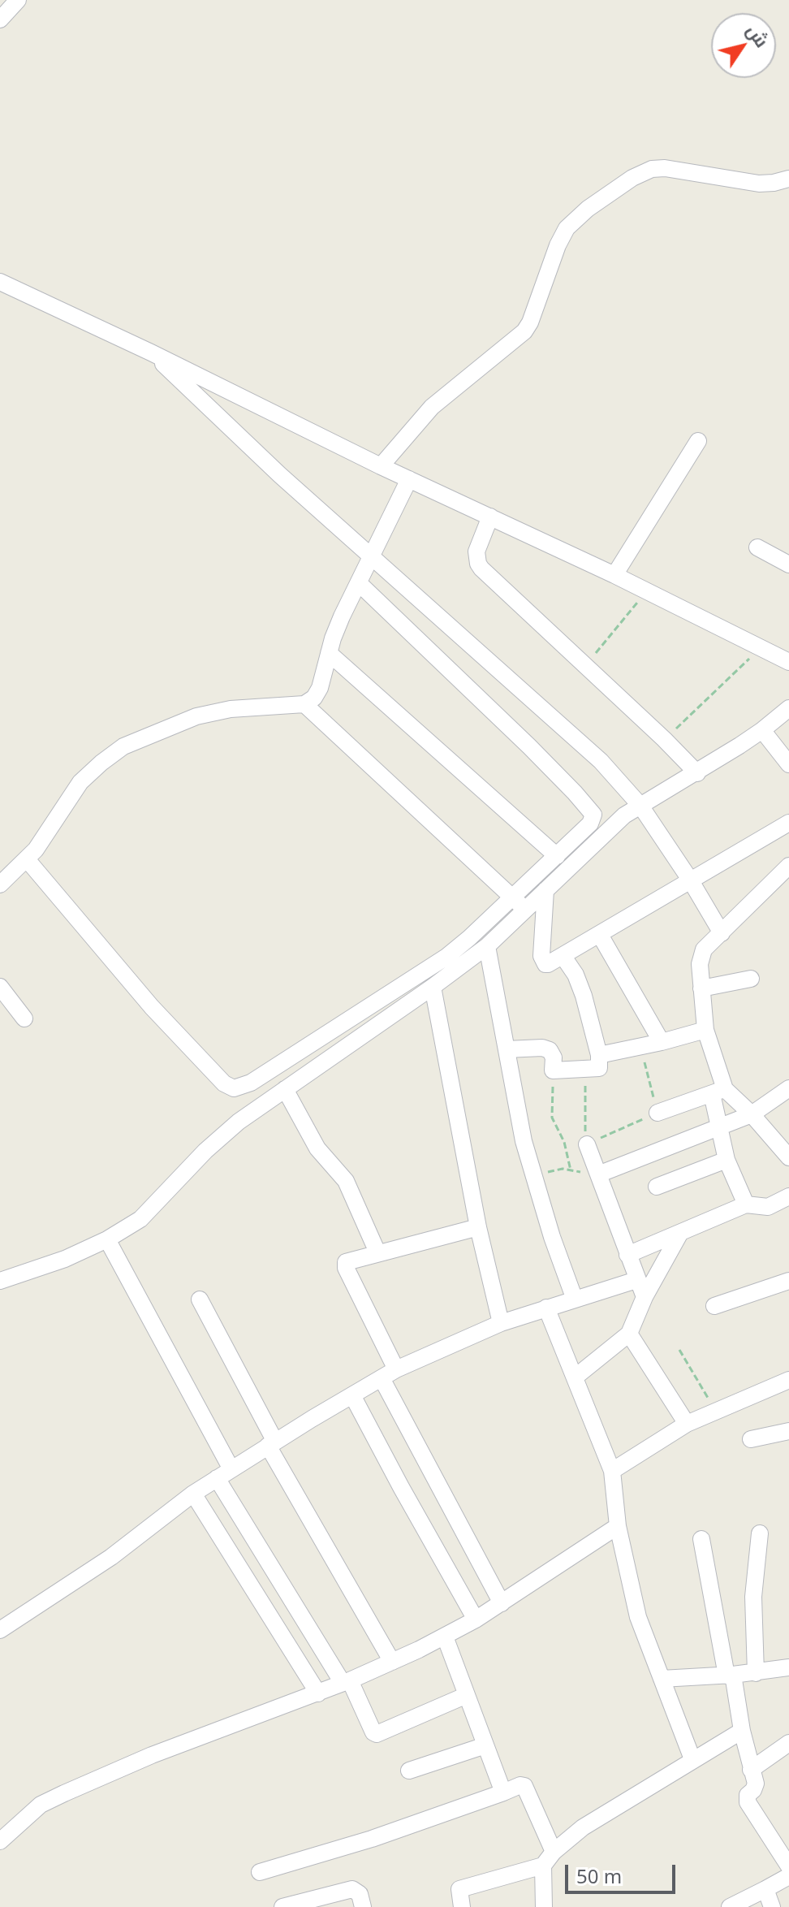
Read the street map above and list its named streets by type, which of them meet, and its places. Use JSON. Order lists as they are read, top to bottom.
{
  "scale_bar": "50 m",
  "north": "top right"
}
